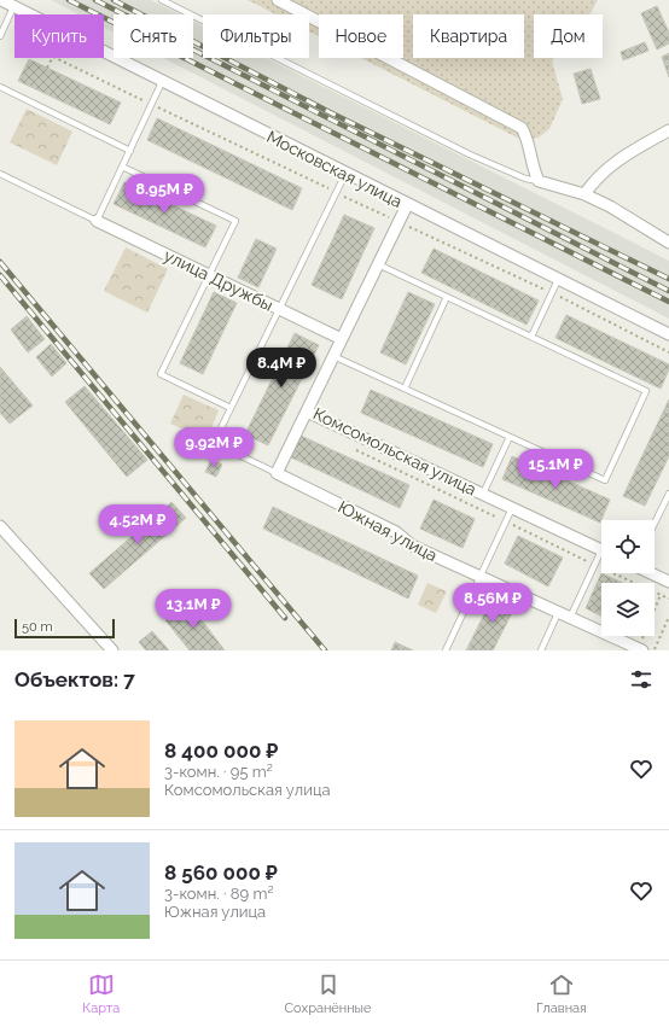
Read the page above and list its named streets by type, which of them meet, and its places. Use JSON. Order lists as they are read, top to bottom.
{
  "streets": {
    "street": [
      "Московская улица",
      "улица Дружбы",
      "Комсомольская улица",
      "Южная улица"
    ]
  },
  "crossings": [
    ["Московская улица", "Комсомольская улица"],
    ["улица Дружбы", "Комсомольская улица"]
  ],
  "scale_bar": "50 m",
  "page": {
    "chip": [
      "Купить",
      "Снять",
      "Фильтры",
      "Новое",
      "Квартира",
      "Дом"
    ],
    "price": [
      "8.95M ₽",
      "8.4M ₽",
      "9.92M ₽",
      "15.1M ₽",
      "4.52M ₽",
      "8.56M ₽",
      "13.1M ₽"
    ],
    "scale": "50 m",
    "heading": "Объектов: 7",
    "list": [
      {
        "name": "8 400 000 ₽",
        "note": "3-комн. · 95 m² · Комсомольская улица"
      },
      {
        "name": "8 560 000 ₽",
        "note": "3-комн. · 89 m² · Южная улица"
      }
    ],
    "tabs": ["Карта", "Сохранённые", "Главная"]
  }
}
